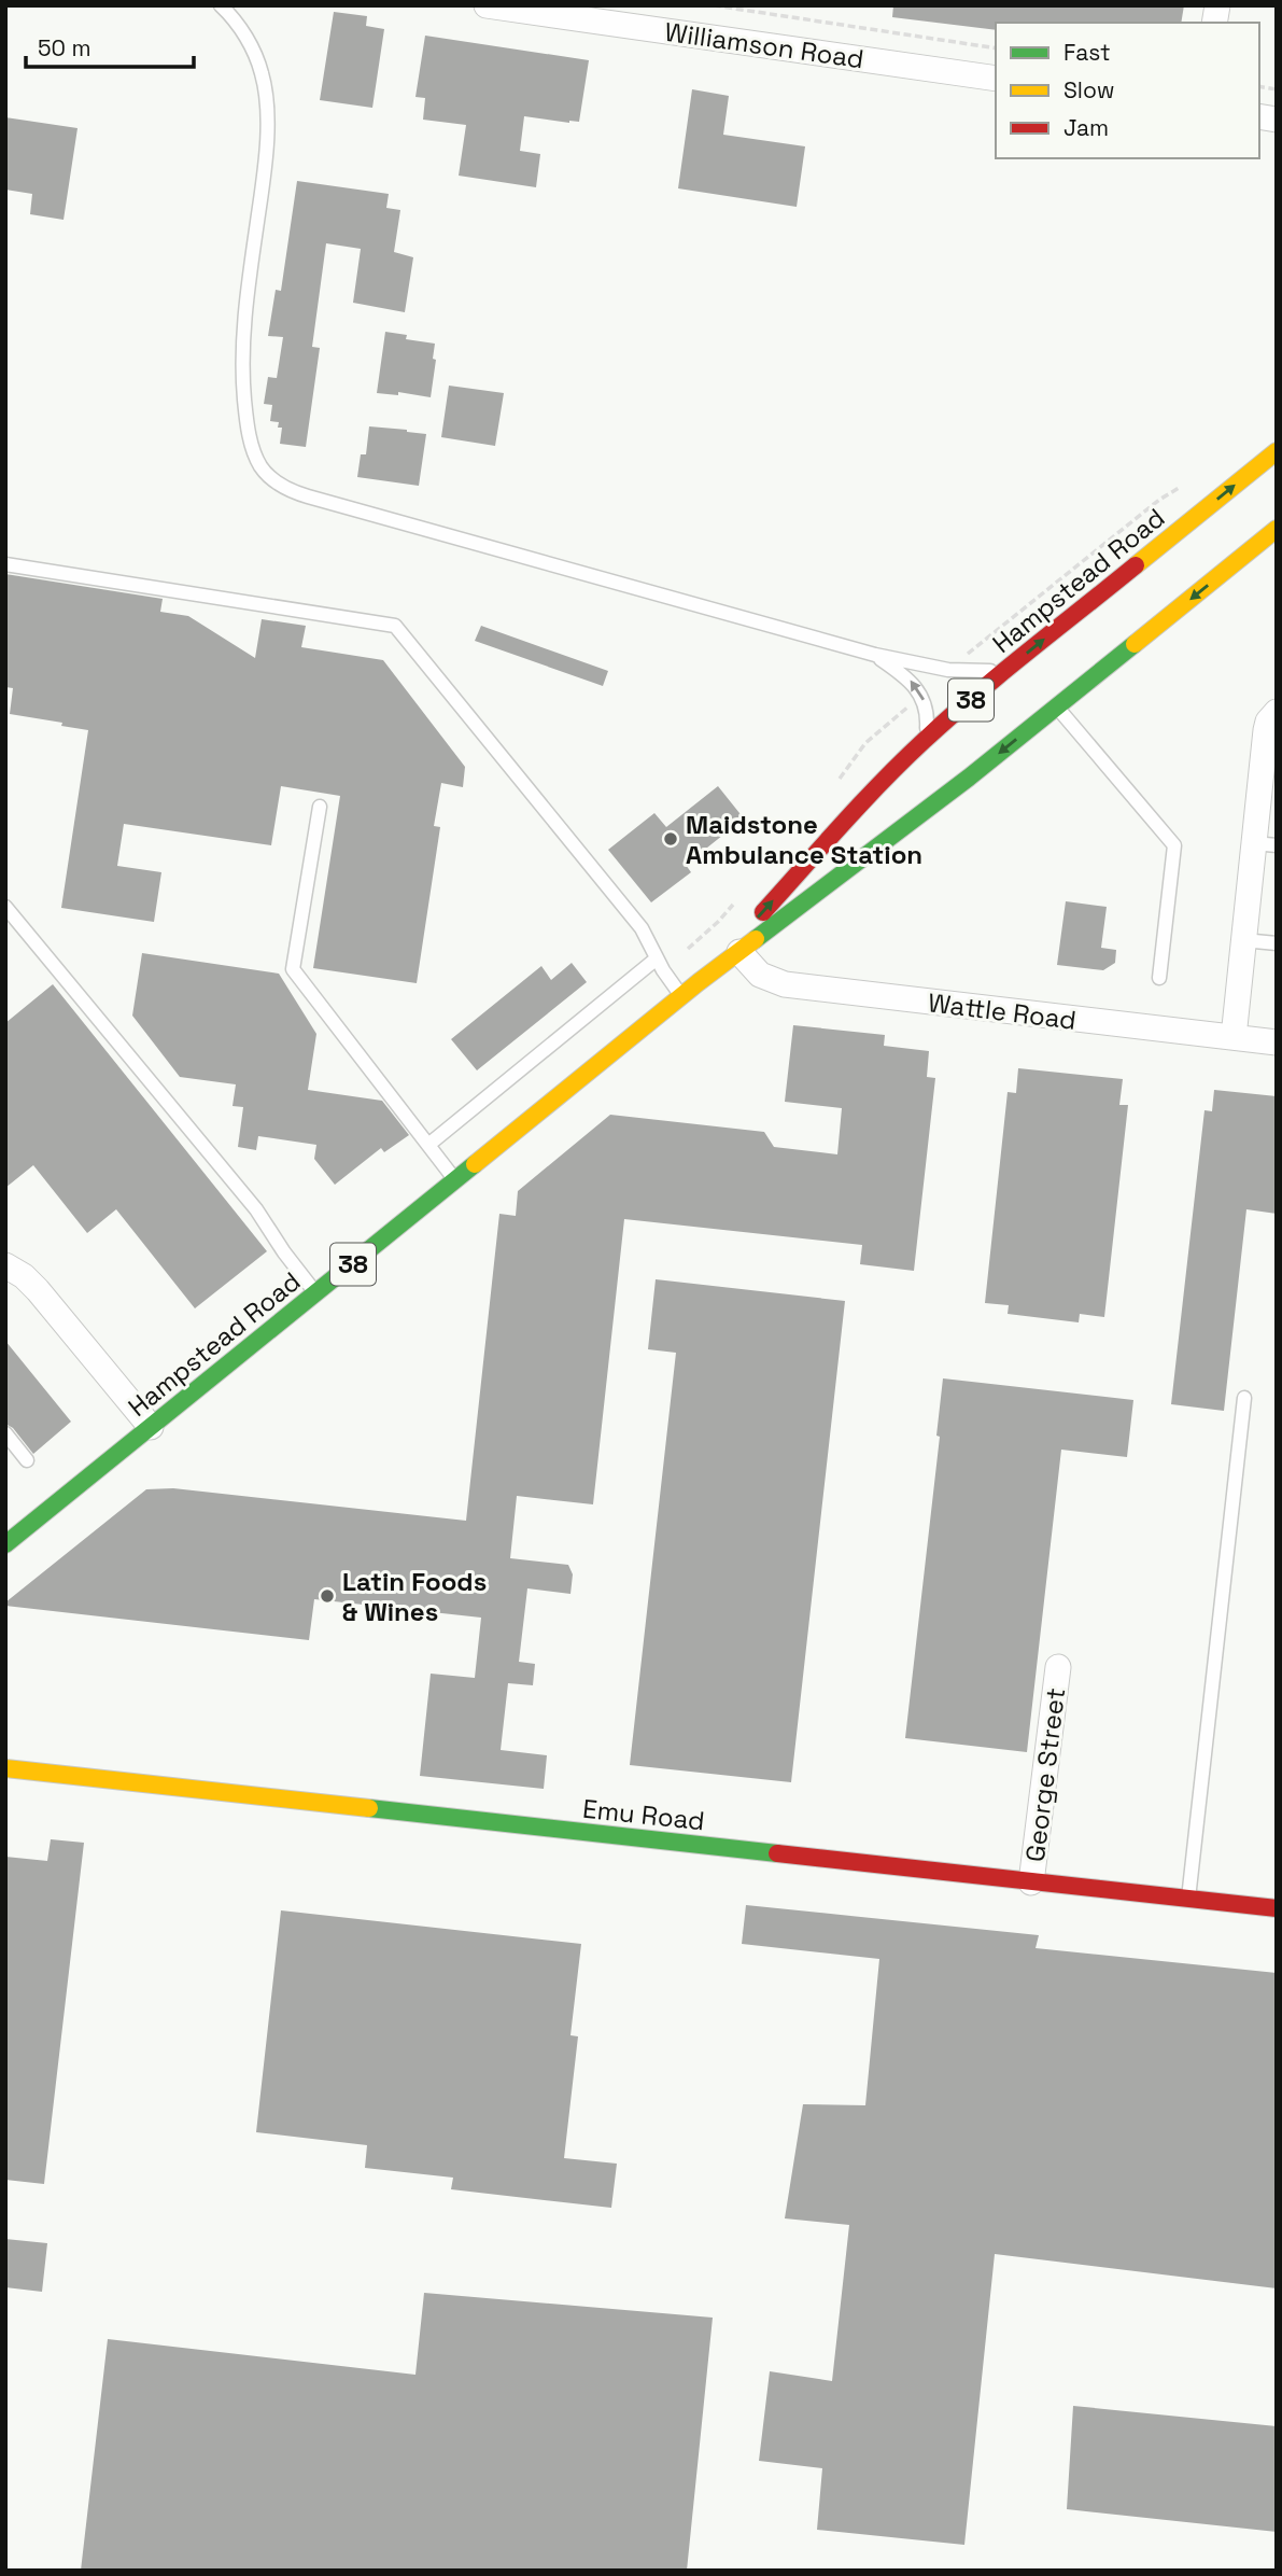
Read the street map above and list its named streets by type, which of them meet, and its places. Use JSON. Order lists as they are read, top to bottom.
{
  "streets": {
    "main road": ["Hampstead Road", "38", "Emu Road"],
    "street": ["Williamson Road", "Wattle Road", "George Street"]
  },
  "crossings": [
    ["Hampstead Road", "Wattle Road"],
    ["George Street", "Emu Road"]
  ],
  "places": ["Maidstone Ambulance Station", "Latin Foods & Wines"],
  "legend": ["Fast", "Slow", "Jam"],
  "scale_bar": "50 m"
}
